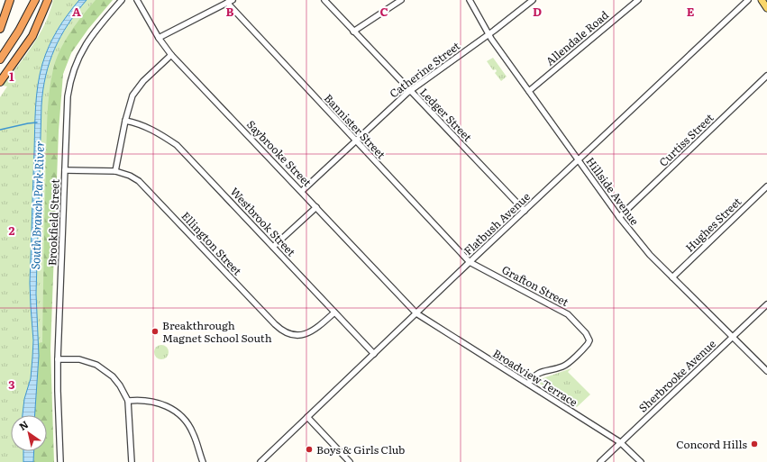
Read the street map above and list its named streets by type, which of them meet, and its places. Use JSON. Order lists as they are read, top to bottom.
{
  "streets": {
    "street": [
      "Allendale Road",
      "Catherine Street",
      "Ledger Street",
      "Bannister Street",
      "Curtiss Street",
      "Saybrooke Street",
      "Hillside Avenue",
      "Westbrook Street",
      "Brookfield Street",
      "Flatbush Avenue",
      "Hughes Street",
      "Ellington Street",
      "Grafton Street",
      "Sherbrooke Avenue",
      "Broadview Terrace"
    ]
  },
  "crossings": [
    ["Allendale Road", "Hillside Avenue"],
    ["Catherine Street", "Ledger Street"],
    ["Catherine Street", "Bannister Street"],
    ["Catherine Street", "Saybrooke Street"],
    ["Catherine Street", "Hillside Avenue"],
    ["Ledger Street", "Flatbush Avenue"],
    ["Bannister Street", "Flatbush Avenue"],
    ["Bannister Street", "Grafton Street"],
    ["Curtiss Street", "Hillside Avenue"],
    ["Saybrooke Street", "Flatbush Avenue"],
    ["Saybrooke Street", "Broadview Terrace"],
    ["Hillside Avenue", "Flatbush Avenue"],
    ["Hillside Avenue", "Hughes Street"],
    ["Hillside Avenue", "Sherbrooke Avenue"],
    ["Westbrook Street", "Flatbush Avenue"],
    ["Westbrook Street", "Ellington Street"],
    ["Brookfield Street", "Ellington Street"],
    ["Flatbush Avenue", "Grafton Street"],
    ["Flatbush Avenue", "Broadview Terrace"],
    ["Grafton Street", "Broadview Terrace"],
    ["Sherbrooke Avenue", "Broadview Terrace"]
  ],
  "water": ["South Branch Park River"],
  "places": ["Breakthrough Magnet School South", "Concord Hills", "Boys & Girls Club"],
  "north": "top left",
  "grid": {
    "columns": [
      "A",
      "B",
      "C",
      "D",
      "E"
    ],
    "rows": ["1", "2", "3"]
  }
}
